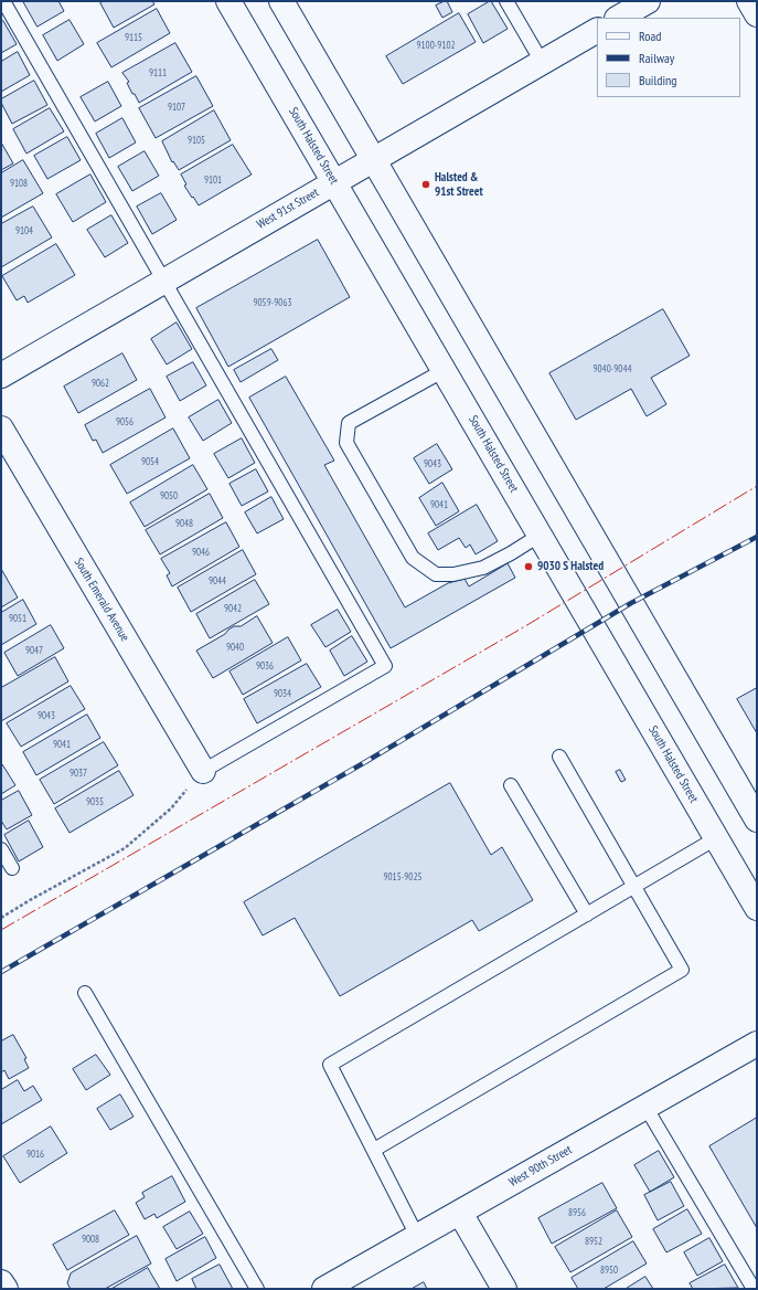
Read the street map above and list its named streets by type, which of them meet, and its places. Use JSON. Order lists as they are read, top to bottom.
{
  "streets": {
    "main road": [
      "South Halsted Street",
      "West 91st Street",
      "South Emerald Avenue",
      "West 90th Street"
    ]
  },
  "crossings": [
    ["South Halsted Street", "West 91st Street"]
  ],
  "places": ["Halsted & 91st Street", "9030 S Halsted"],
  "house_numbers": [
    "9115",
    "9100-9102",
    "9111",
    "9107",
    "9105",
    "9101",
    "9108",
    "9104",
    "9059-9063",
    "9040-9044",
    "9062",
    "9056",
    "9054",
    "9043",
    "9050",
    "9041",
    "9048",
    "9046",
    "9044",
    "9042",
    "9051",
    "9040",
    "9047",
    "9036",
    "9034",
    "9043",
    "9041",
    "9037",
    "9035",
    "9015-9025",
    "9016",
    "8956",
    "9008",
    "8952",
    "8950"
  ],
  "legend": ["Road", "Railway", "Building"]
}
